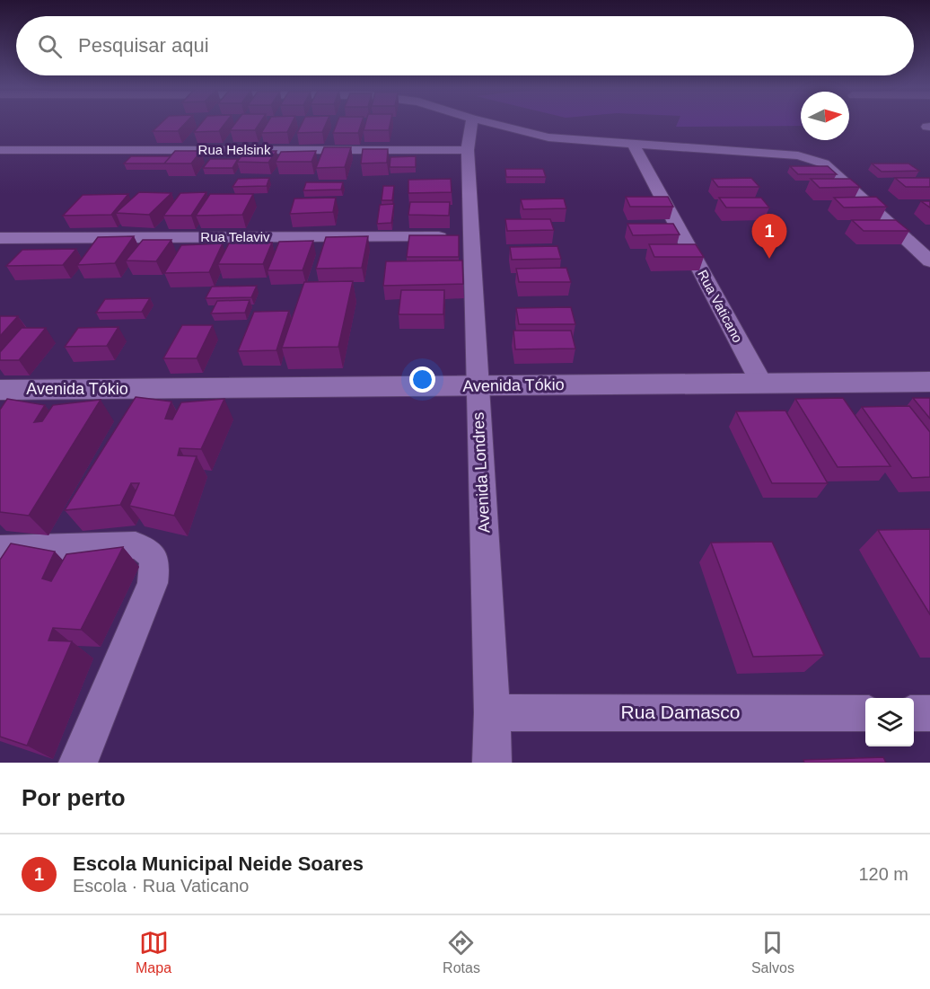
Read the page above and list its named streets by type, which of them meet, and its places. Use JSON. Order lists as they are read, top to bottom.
{
  "streets": {
    "street": [
      "Rua Helsink",
      "Rua Telaviv",
      "Rua Vaticano",
      "Avenida Tókio",
      "Avenida Londres",
      "Rua Damasco"
    ]
  },
  "crossings": [
    ["Rua Helsink", "Avenida Londres"],
    ["Rua Telaviv", "Avenida Londres"],
    ["Rua Vaticano", "Avenida Tókio"],
    ["Avenida Tókio", "Avenida Londres"],
    ["Avenida Londres", "Rua Damasco"]
  ],
  "north": "right",
  "page": {
    "search": "Pesquisar aqui",
    "pins": "1",
    "heading": "Por perto",
    "list": [
      {
        "mark": "1",
        "name": "Escola Municipal Neide Soares",
        "note": "Escola · Rua Vaticano",
        "value": "120 m"
      }
    ],
    "nav": ["Mapa", "Rotas", "Salvos"]
  }
}
